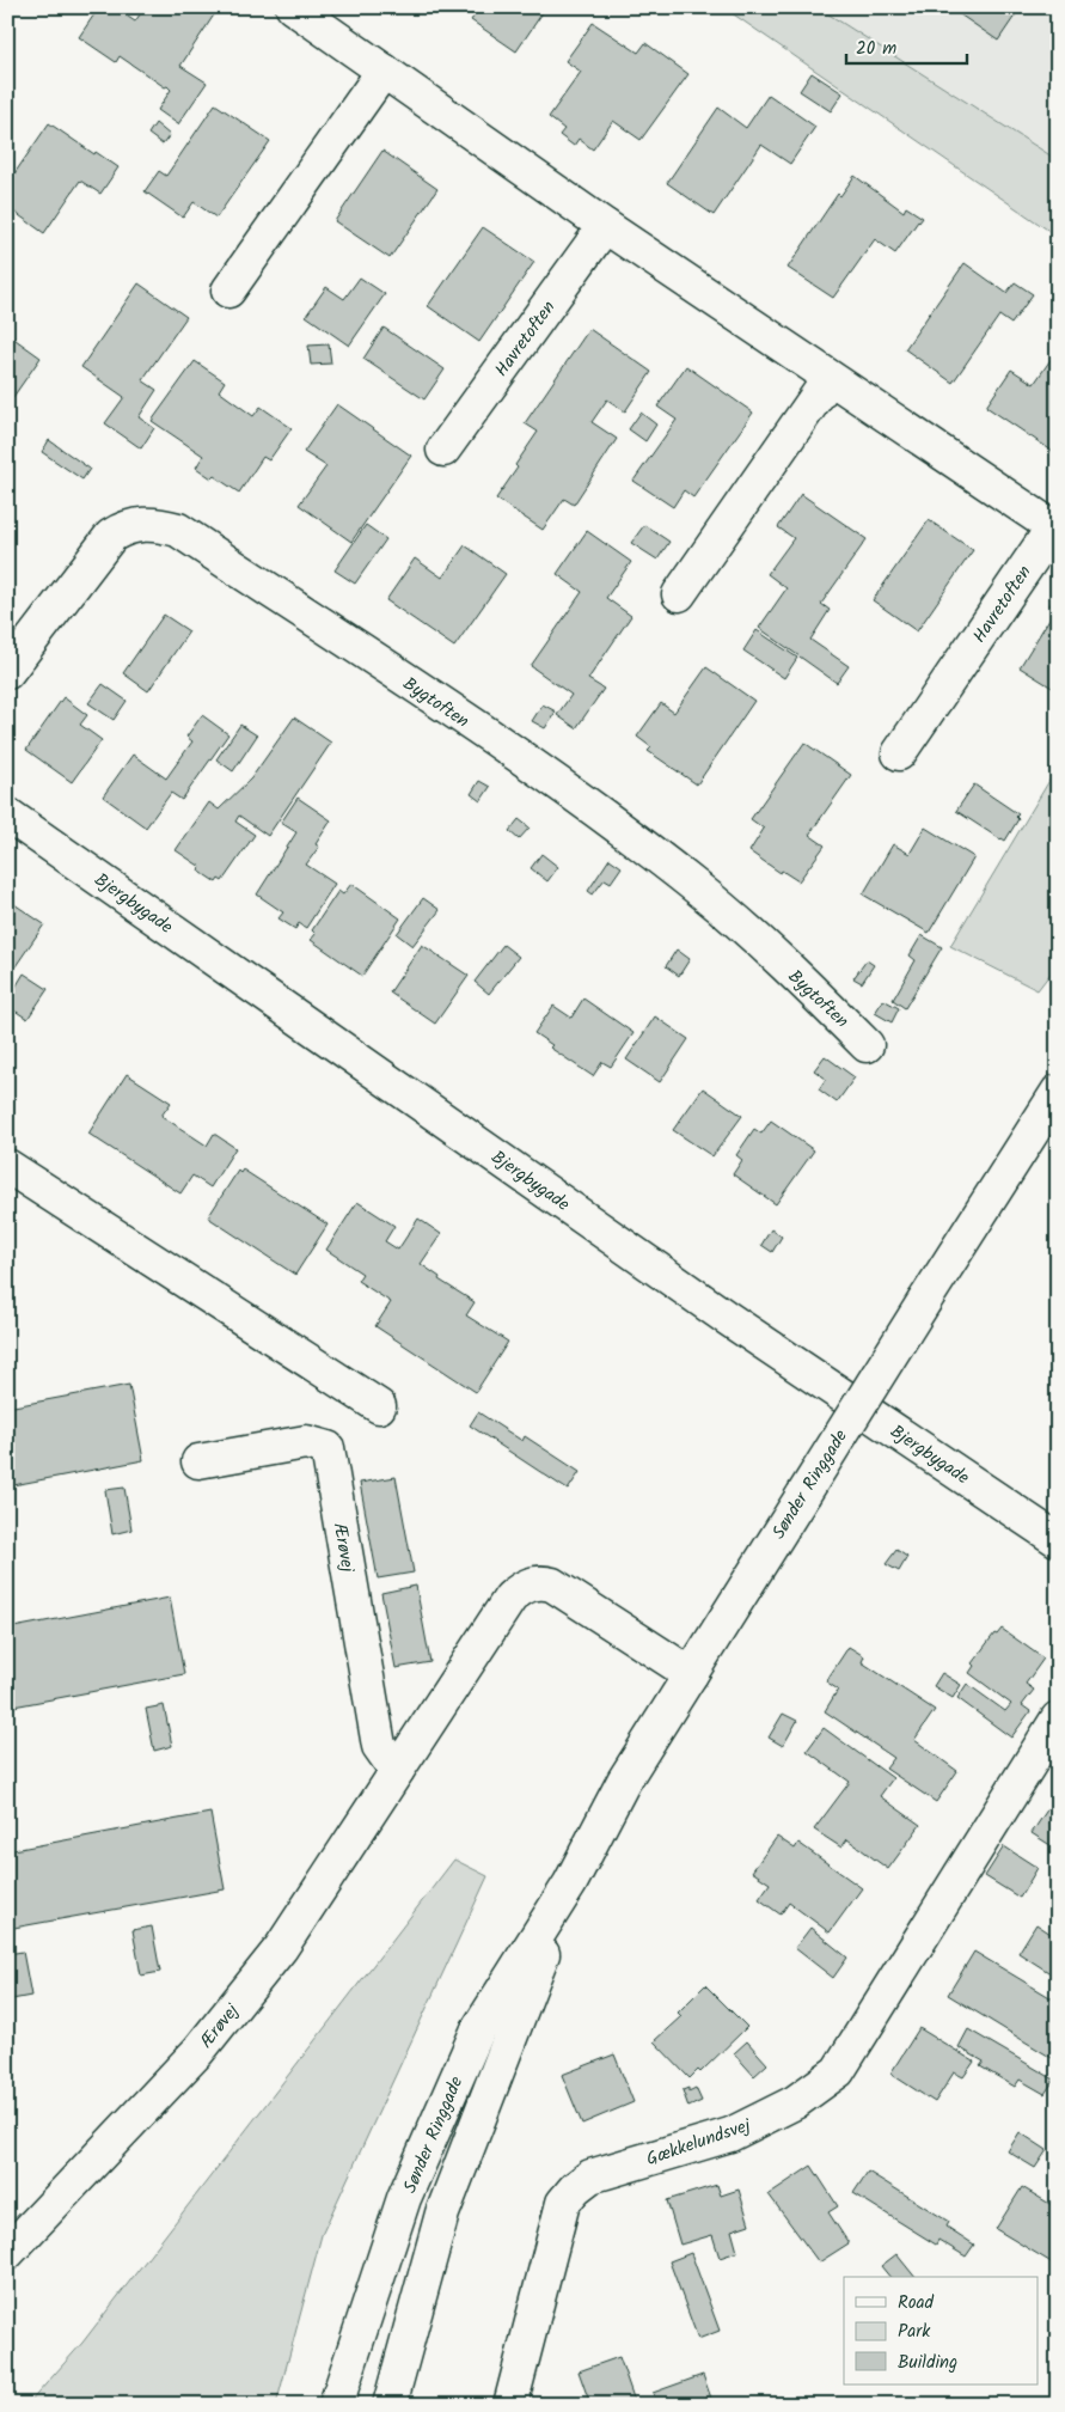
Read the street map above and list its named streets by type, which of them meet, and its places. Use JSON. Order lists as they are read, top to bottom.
{
  "streets": {
    "street": [
      "Havretoften",
      "Bygtoften",
      "Bjergbygade",
      "Sønder Ringgade",
      "Ærøvej",
      "Gækkelundsvej"
    ]
  },
  "crossings": [
    ["Sønder Ringgade", "Ærøvej"]
  ],
  "legend": ["Road", "Park", "Building"],
  "scale_bar": "20 m"
}
